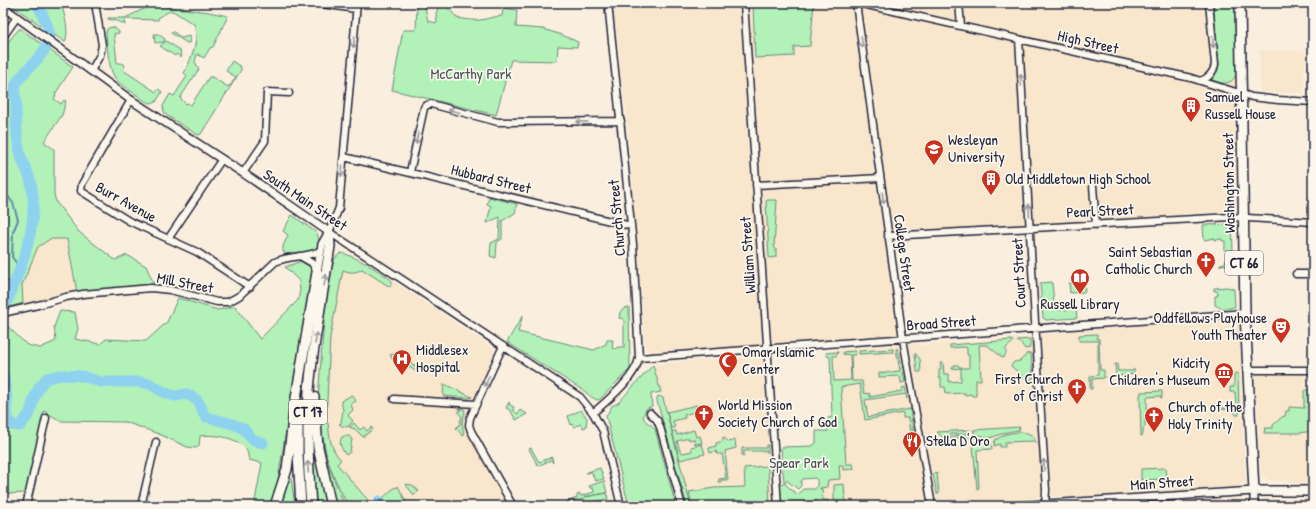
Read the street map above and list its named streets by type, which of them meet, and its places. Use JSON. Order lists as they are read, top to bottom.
{
  "streets": {
    "highway": [
      "Washington Street",
      "CT 66",
      "CT 17",
      "Main Street"
    ],
    "main road": ["South Main Street"],
    "street": [
      "High Street",
      "Hubbard Street",
      "Burr Avenue",
      "Pearl Street",
      "Church Street",
      "College Street",
      "William Street",
      "Court Street",
      "Mill Street",
      "Broad Street"
    ]
  },
  "crossings": [
    ["High Street", "Washington Street"],
    ["High Street", "College Street"],
    ["High Street", "Court Street"],
    ["Hubbard Street", "Church Street"],
    ["Washington Street", "Pearl Street"],
    ["Washington Street", "Broad Street"],
    ["Washington Street", "Main Street"],
    ["South Main Street", "Burr Avenue"],
    ["South Main Street", "Church Street"],
    ["South Main Street", "CT 17"],
    ["Burr Avenue", "Mill Street"],
    ["Pearl Street", "College Street"],
    ["Pearl Street", "Court Street"],
    ["Church Street", "Broad Street"],
    ["College Street", "Broad Street"],
    ["William Street", "Broad Street"],
    ["Court Street", "Broad Street"],
    ["Court Street", "Main Street"],
    ["Mill Street", "CT 17"]
  ],
  "one_way": ["College Street", "Court Street"],
  "parks": ["McCarthy Park", "Spear Park"],
  "places": {
    "building": ["Samuel Russell House", "Old Middletown High School"],
    "school or university": ["Wesleyan University"],
    "church": [
      "Saint Sebastian Catholic Church",
      "First Church of Christ",
      "World Mission Society Church of God",
      "Church of the Holy Trinity"
    ],
    "library": ["Russell Library"],
    "theatre": ["Oddfellows Playhouse Youth Theater"],
    "hospital": ["Middlesex Hospital"],
    "mosque": ["Omar Islamic Center"],
    "museum": ["Kidcity Children's Museum"],
    "restaurant": ["Stella D'Oro"]
  }
}
